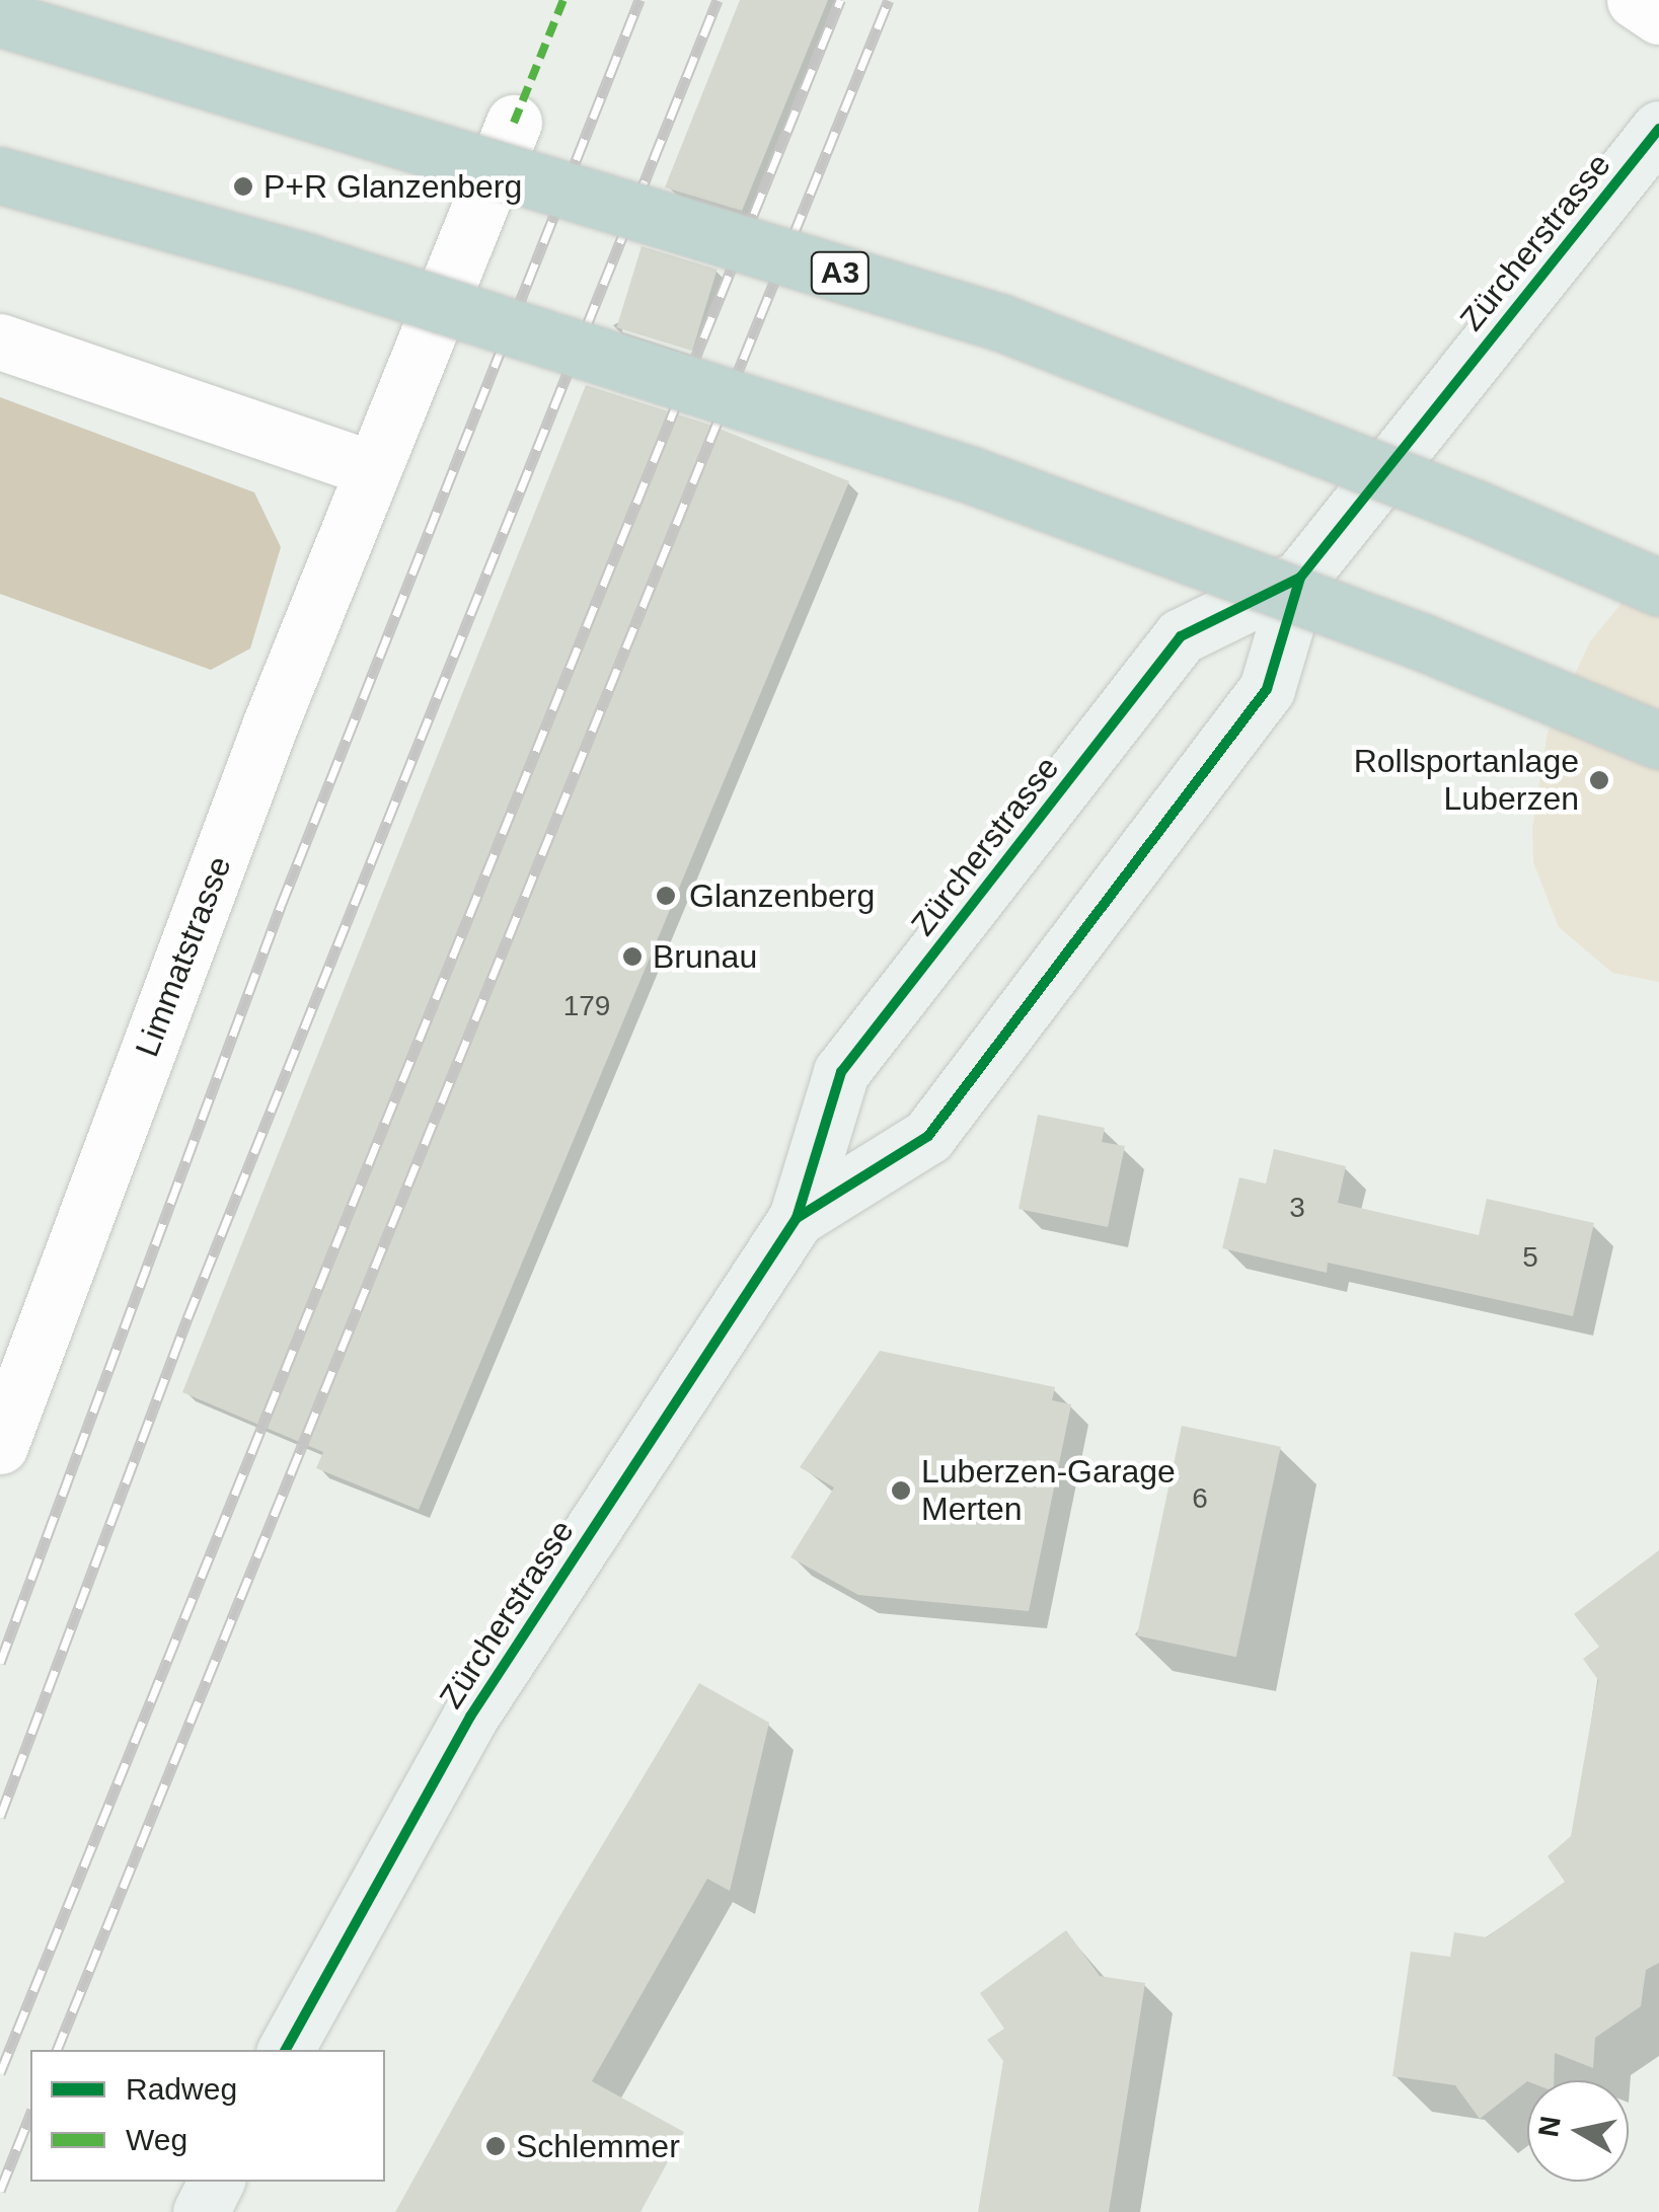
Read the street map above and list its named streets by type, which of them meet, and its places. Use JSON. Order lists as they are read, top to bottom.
{
  "streets": {
    "highway": ["A3"],
    "main road": ["Zürcherstrasse"],
    "street": ["Limmatstrasse"]
  },
  "places": [
    "P+R Glanzenberg",
    "Rollsportanlage Luberzen",
    "Glanzenberg",
    "Brunau",
    "Luberzen-Garage Merten",
    "Schlemmer"
  ],
  "house_numbers": [
    "179",
    "3",
    "5",
    "6"
  ],
  "legend": ["Radweg", "Weg"],
  "north": "left"
}
